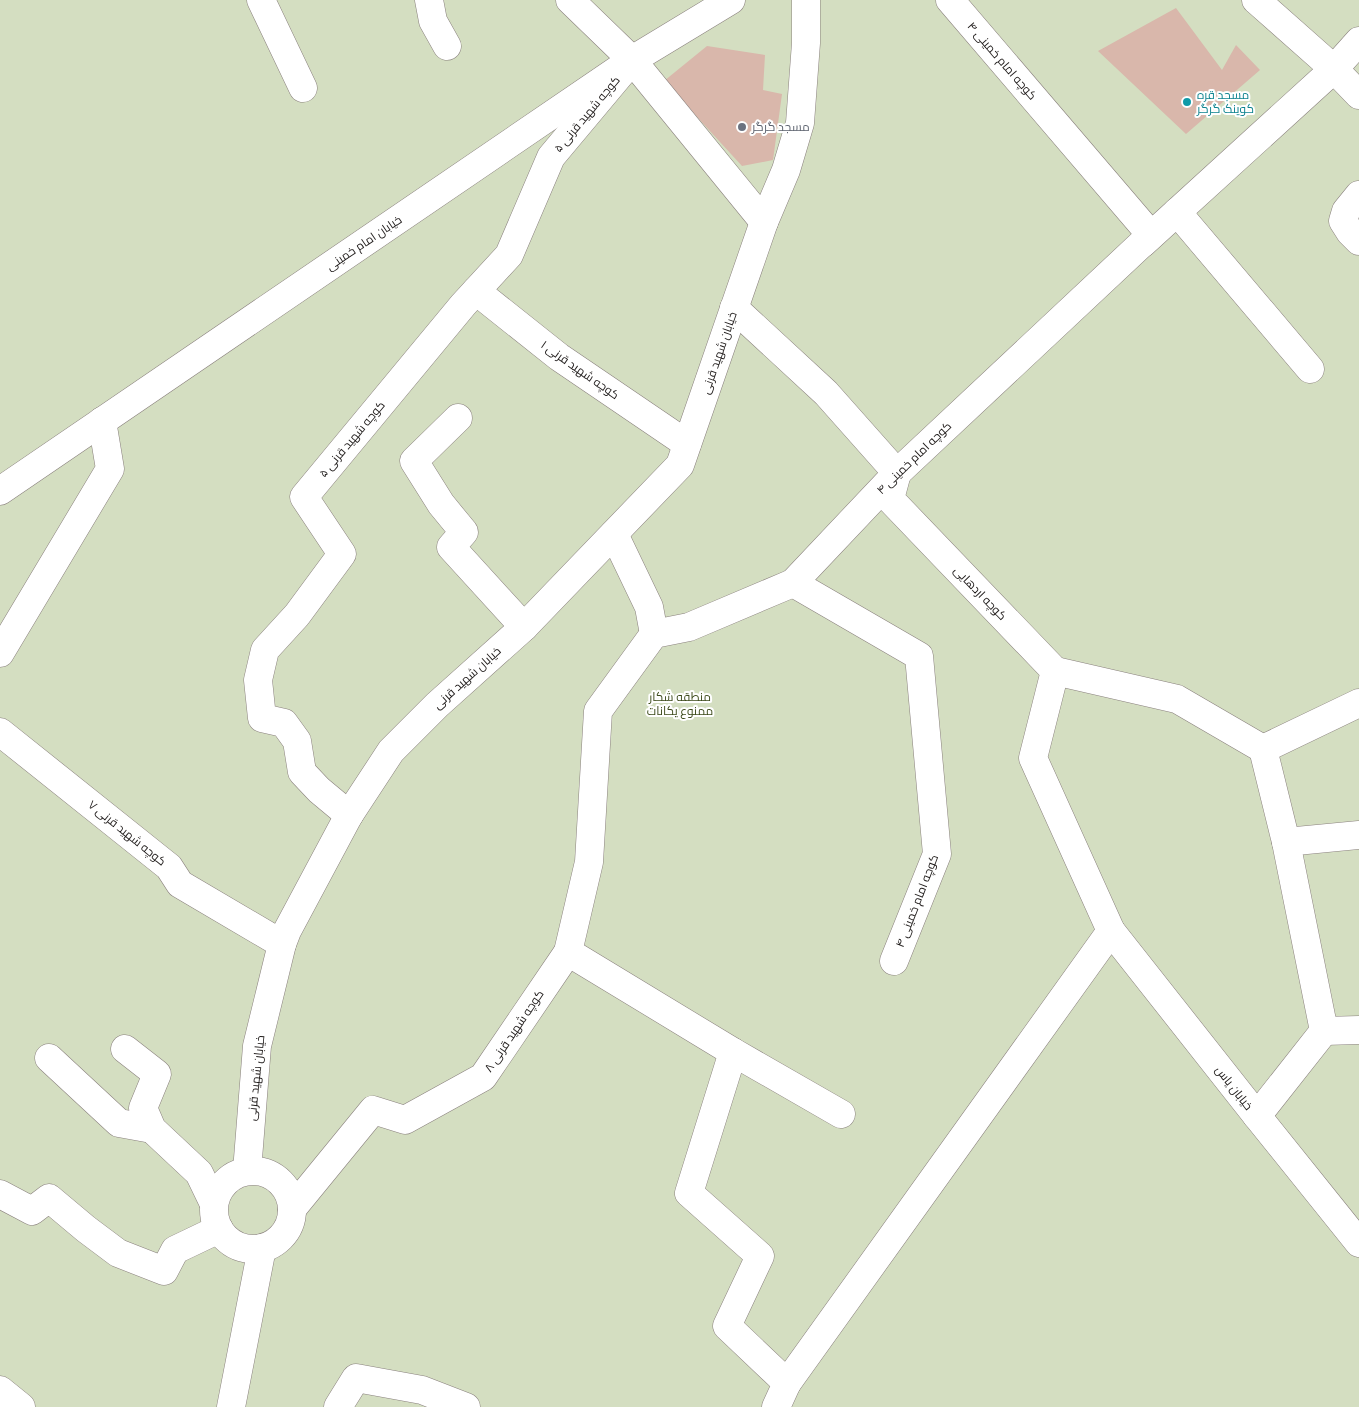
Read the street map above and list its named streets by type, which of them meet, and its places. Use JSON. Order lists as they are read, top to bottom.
{
  "streets": {
    "street": [
      "کوچه امام خمینی ۴",
      "کوچه شهید قرنی ۵",
      "خیابان امام خمینی",
      "خیابان شهید قرنی",
      "کوچه شهید قرنی ۱",
      "کوچه اردهایی",
      "کوچه شهید قرنی ۷",
      "کوچه شهید قرنی ۸",
      "خیابان یاس"
    ]
  },
  "crossings": [
    ["کوچه امام خمینی ۴", "کوچه اردهایی"],
    ["کوچه شهید قرنی ۵", "خیابان امام خمینی"],
    ["کوچه شهید قرنی ۵", "خیابان شهید قرنی"],
    ["کوچه شهید قرنی ۵", "کوچه شهید قرنی ۱"],
    ["خیابان شهید قرنی", "کوچه شهید قرنی ۱"],
    ["خیابان شهید قرنی", "کوچه شهید قرنی ۷"],
    ["خیابان شهید قرنی", "کوچه شهید قرنی ۸"]
  ],
  "parks": ["منطقه شکار ممنوع یکانات"],
  "places": ["مسجد قره کوینک گرگر", "مسجد گرگر"]
}
